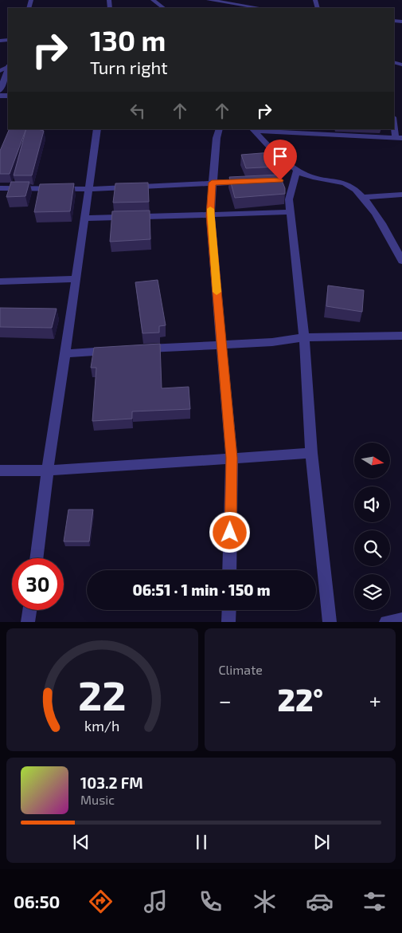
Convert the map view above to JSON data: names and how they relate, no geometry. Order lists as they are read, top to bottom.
{
  "north": "right",
  "page": {
    "turn": ["130 m", "Turn right"],
    "limit": "30",
    "trip": "06:51 · 1 min · 150 m",
    "tile": "Climate",
    "heat": ["−", "22°", "+"],
    "song": ["103.2 FM", "Music"],
    "tabs": "06:50",
    "gauge": ["22", "km/h"]
  }
}
